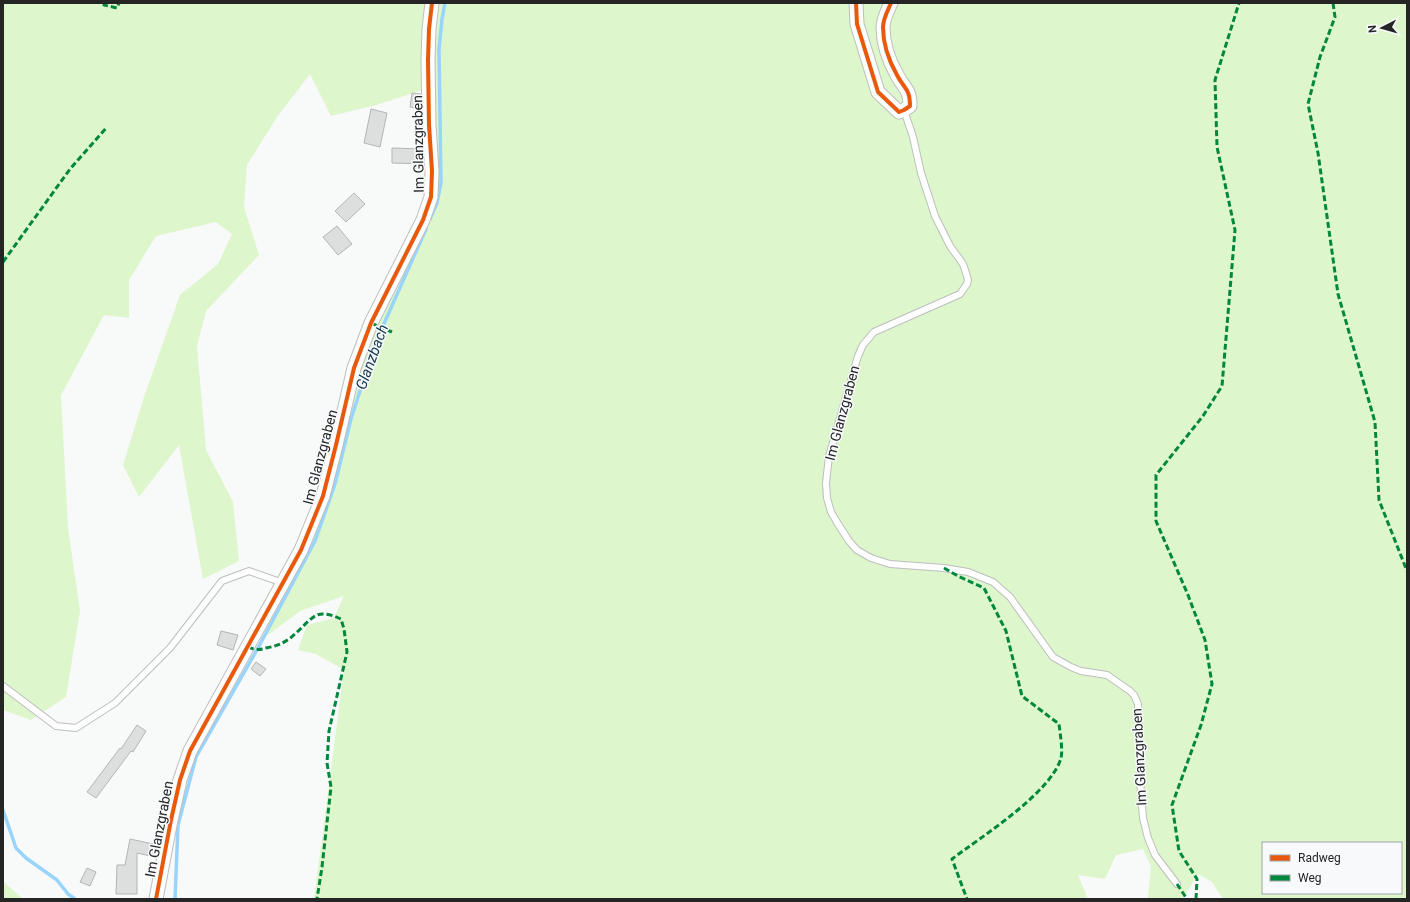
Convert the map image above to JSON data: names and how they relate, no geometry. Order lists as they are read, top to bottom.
{
  "streets": {
    "street": ["Im Glanzgraben"]
  },
  "water": ["Glanzbach"],
  "legend": ["Radweg", "Weg"],
  "north": "left"
}
